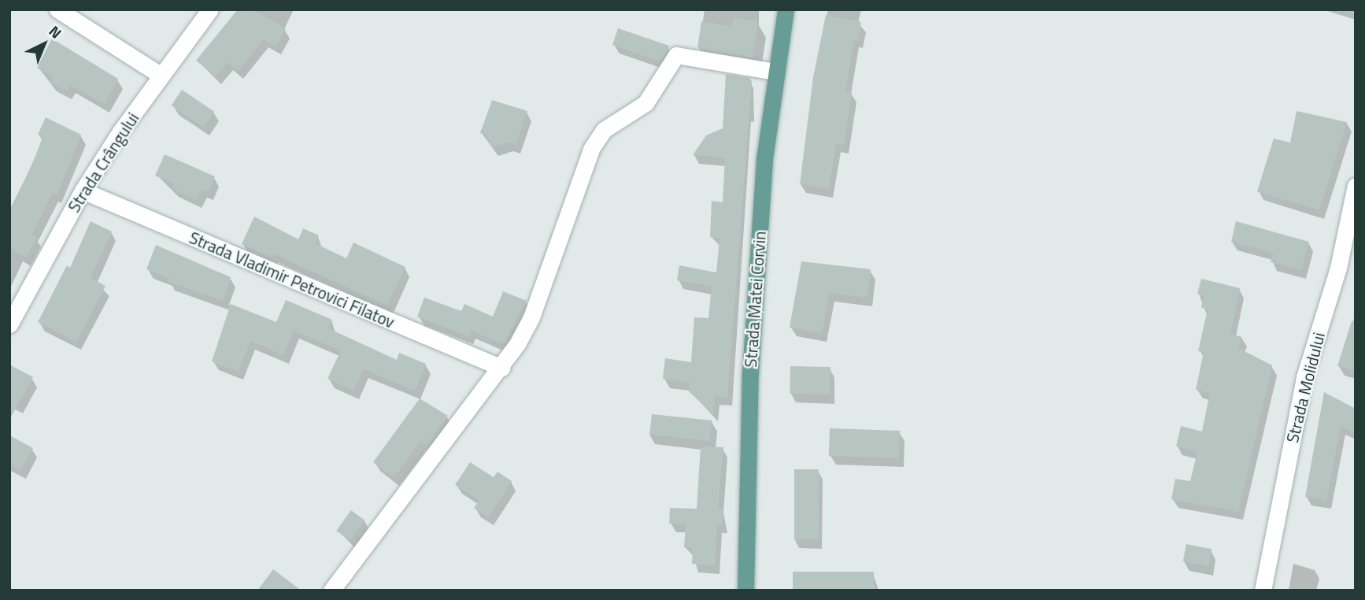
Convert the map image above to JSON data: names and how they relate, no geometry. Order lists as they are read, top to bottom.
{
  "streets": {
    "main road": ["Strada Matei Corvin"],
    "street": ["Strada Crângului", "Strada Vladimir Petrovici Filatov", "Strada Molidului"]
  },
  "crossings": [
    ["Strada Crângului", "Strada Vladimir Petrovici Filatov"]
  ],
  "north": "top right"
}
